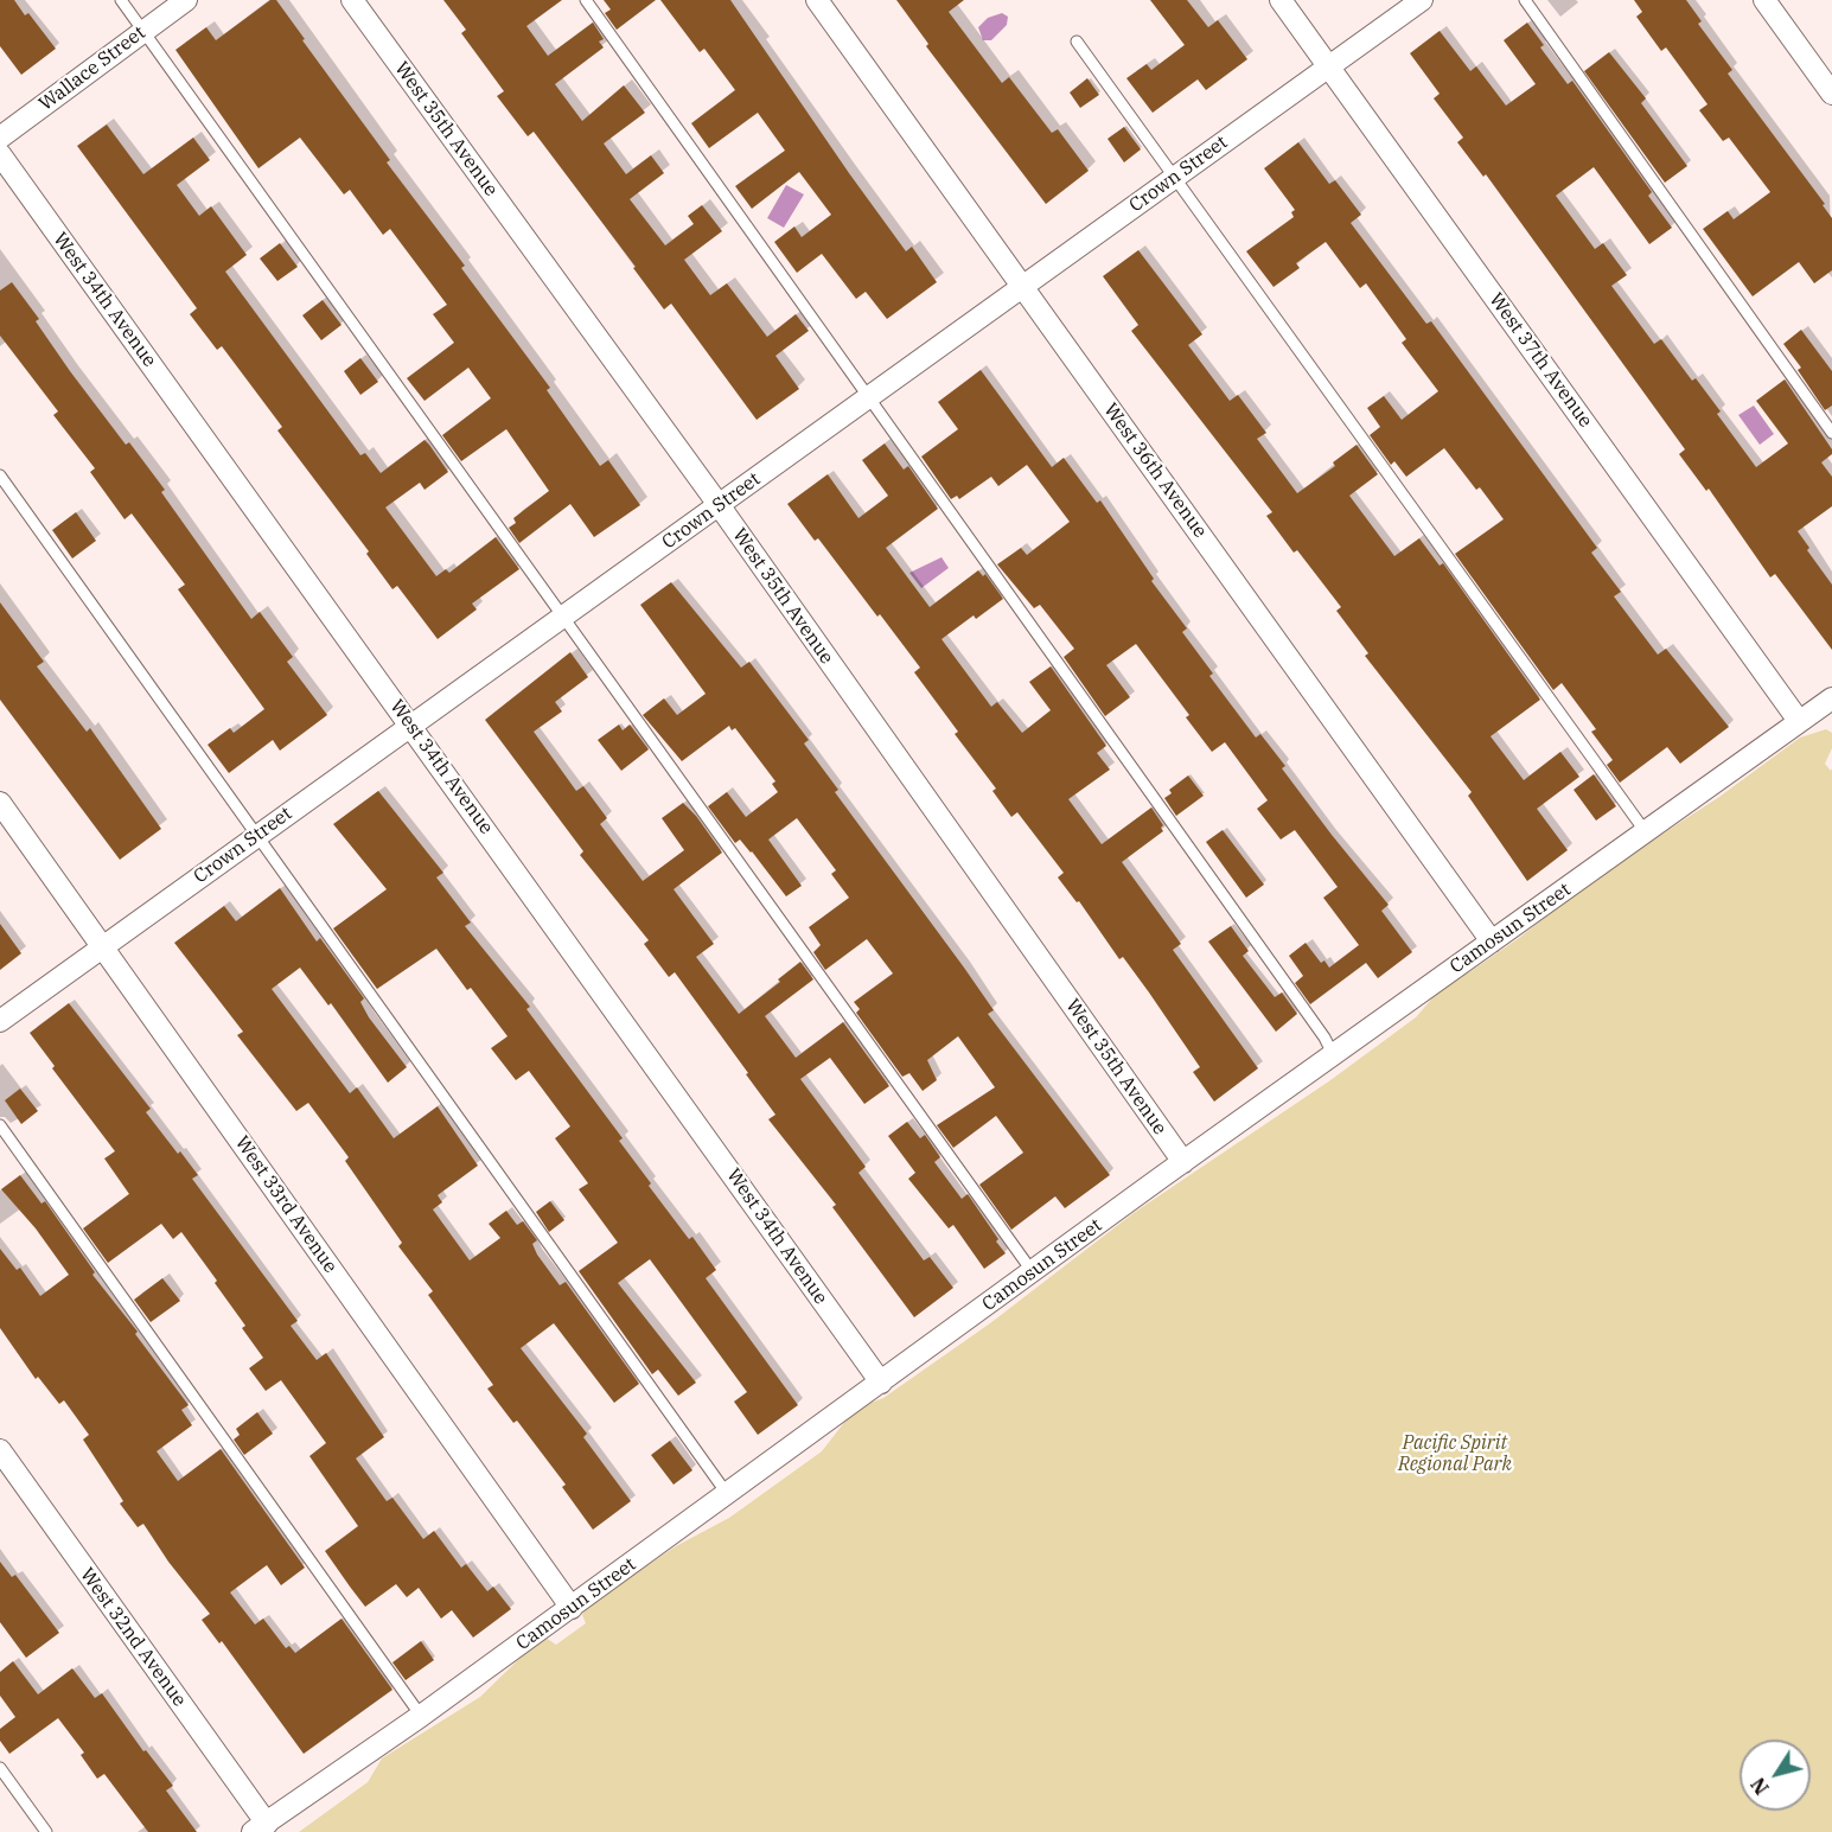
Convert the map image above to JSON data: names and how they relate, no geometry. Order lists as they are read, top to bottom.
{
  "streets": {
    "street": [
      "Wallace Street",
      "West 35th Avenue",
      "Crown Street",
      "West 34th Avenue",
      "West 37th Avenue",
      "West 36th Avenue",
      "Camosun Street",
      "West 33rd Avenue",
      "West 32nd Avenue"
    ]
  },
  "crossings": [
    ["West 35th Avenue", "Crown Street"],
    ["West 35th Avenue", "Camosun Street"],
    ["Crown Street", "West 34th Avenue"],
    ["Crown Street", "West 37th Avenue"],
    ["Crown Street", "West 36th Avenue"],
    ["Crown Street", "West 33rd Avenue"],
    ["West 34th Avenue", "Camosun Street"],
    ["West 37th Avenue", "Camosun Street"],
    ["West 36th Avenue", "Camosun Street"],
    ["Camosun Street", "West 33rd Avenue"],
    ["Camosun Street", "West 32nd Avenue"]
  ],
  "parks": ["Pacific Spirit Regional Park"],
  "north": "bottom left"
}
